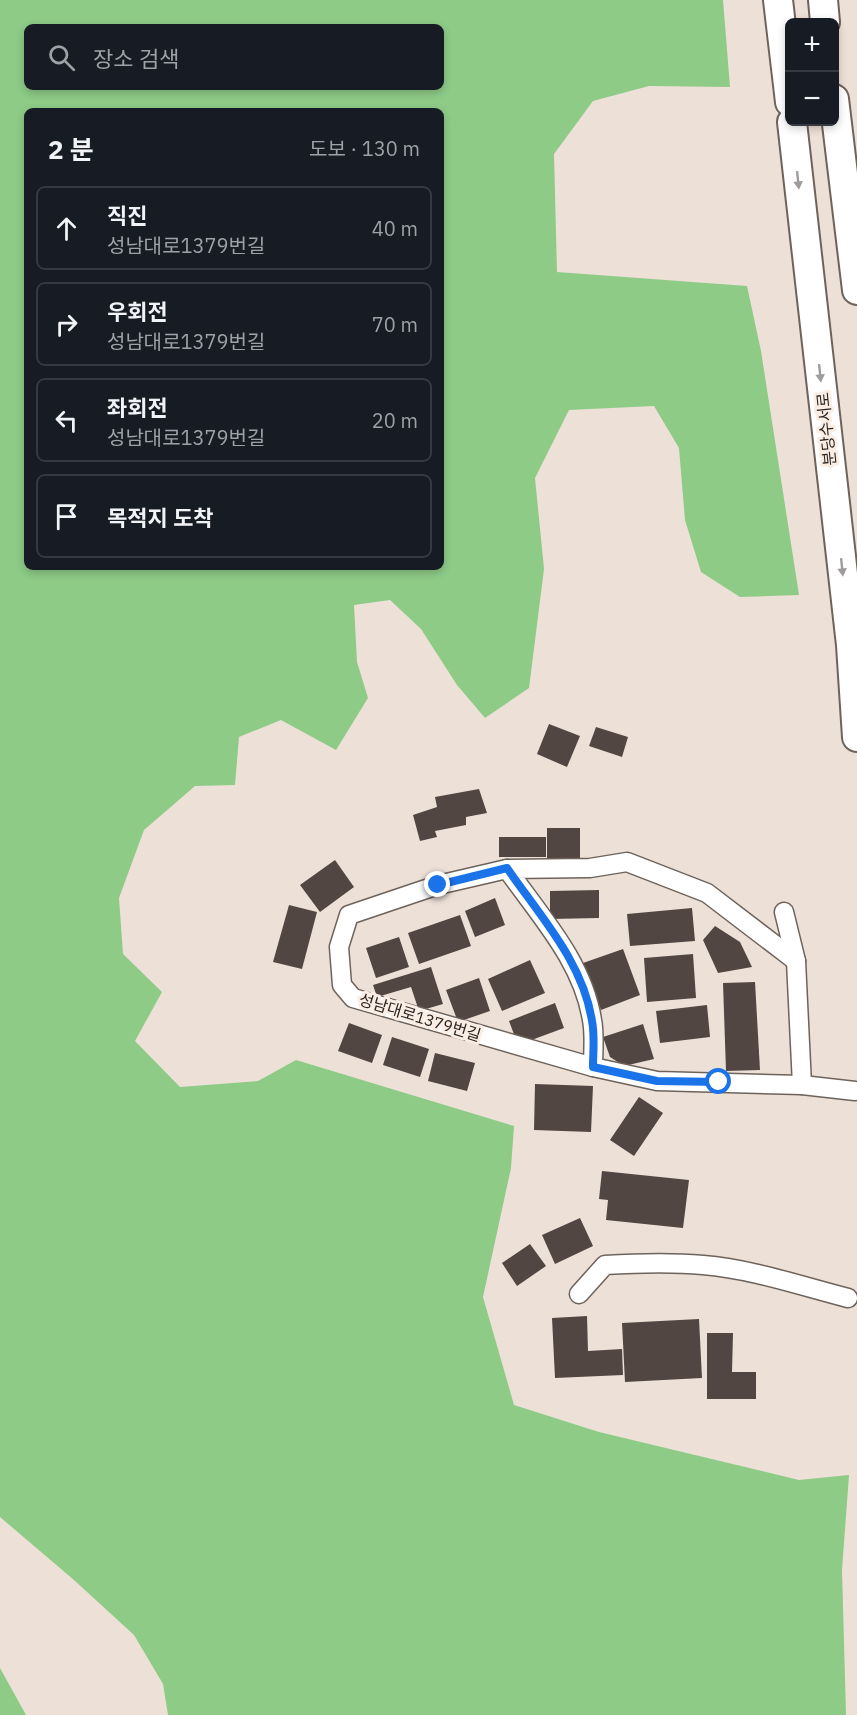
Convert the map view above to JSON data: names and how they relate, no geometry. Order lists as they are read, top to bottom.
{
  "streets": {
    "highway": ["분당수서로"],
    "street": ["성남대로1379번길"]
  },
  "one_way": ["분당수서로"],
  "page": {
    "map_buttons": ["+", "−"],
    "search": "장소 검색",
    "heading": ["2 분", "도보 · 130 m"],
    "list": [
      ["직진", "성남대로1379번길", "40 m"],
      ["우회전", "성남대로1379번길", "70 m"],
      ["좌회전", "성남대로1379번길", "20 m"],
      "목적지 도착"
    ]
  }
}
